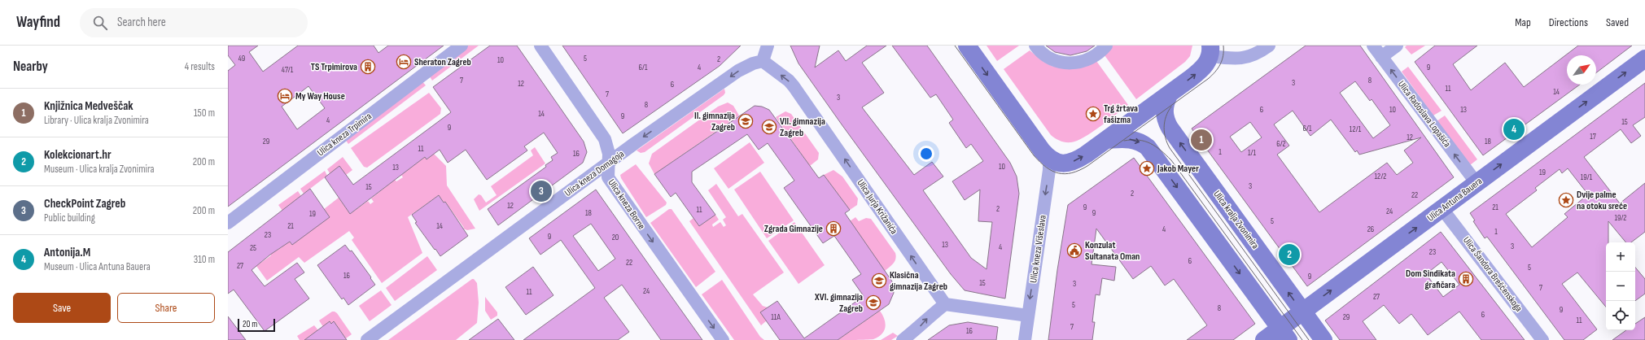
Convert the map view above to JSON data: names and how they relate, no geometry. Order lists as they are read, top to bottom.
{
  "streets": {
    "main road": ["Ulica Antuna Bauera", "Ulica kralja Zvonimira"],
    "street": [
      "Ulica Radoslava Lopašića",
      "Ulica kneza Trpimira",
      "Ulica kneza Domagoja",
      "Ulica kneza Borne",
      "Ulica Jurja Križanića",
      "Ulica kneza Višeslava",
      "Ulica Šandora Brešćenskoga"
    ]
  },
  "crossings": [
    ["Ulica Radoslava Lopašića", "Ulica Antuna Bauera"],
    ["Ulica kneza Domagoja", "Ulica kneza Borne"],
    ["Ulica kneza Domagoja", "Ulica Jurja Križanića"],
    ["Ulica Antuna Bauera", "Ulica kralja Zvonimira"],
    ["Ulica Antuna Bauera", "Ulica Šandora Brešćenskoga"]
  ],
  "one_way": [
    "Ulica Radoslava Lopašića",
    "Ulica kneza Domagoja",
    "Ulica Antuna Bauera",
    "Ulica kneza Borne",
    "Ulica Jurja Križanića",
    "Ulica kneza Višeslava"
  ],
  "places": {
    "hotel": ["Sheraton Zagreb", "My Way House"],
    "building": ["TS Trpimirova", "Zgrada Gimnazije", "Dom Sindikata grafičara"],
    "place": ["Trg žrtava fašizma", "Jakob Mayer", "Dvije palme na otoku sreće"],
    "school or university": [
      "II. gimnazija Zagreb",
      "VII. gimnazija Zagreb",
      "Klasična gimnazija Zagreb",
      "XVI. gimnazija Zagreb"
    ],
    "public building": ["Konzulat Sultanata Oman"]
  },
  "house_numbers": [
    "49",
    "5",
    "2",
    "10",
    "6/1",
    "4",
    "9",
    "47/1",
    "7",
    "8",
    "3",
    "12",
    "6",
    "11",
    "14",
    "7",
    "3",
    "8",
    "6",
    "10",
    "13",
    "14",
    "9",
    "4",
    "15",
    "9",
    "6/1",
    "12/1",
    "17",
    "12",
    "29",
    "18",
    "6/2",
    "11",
    "1",
    "1/1",
    "16",
    "10",
    "13",
    "19",
    "12/2",
    "19/1",
    "3",
    "15",
    "2",
    "22",
    "12",
    "9",
    "21",
    "2",
    "11",
    "24",
    "18",
    "9",
    "19",
    "19/2",
    "5",
    "21",
    "14",
    "4",
    "26",
    "1",
    "23",
    "9",
    "20",
    "13",
    "3",
    "4",
    "25",
    "23",
    "6",
    "22",
    "27",
    "5",
    "16",
    "9",
    "15",
    "3",
    "7",
    "24",
    "11",
    "27",
    "5",
    "8",
    "9",
    "6",
    "11A",
    "29",
    "11",
    "7",
    "16"
  ],
  "scale_bar": "20 m",
  "north": "top right",
  "page": {
    "header": "Wayfind",
    "search": "Search here",
    "nav": ["Map", "Directions", "Saved"],
    "heading": ["Nearby", "4 results"],
    "list": [
      {
        "mark": "1",
        "name": "Knjižnica Medveščak",
        "note": "Library · Ulica kralja Zvonimira",
        "value": "150 m"
      },
      {
        "mark": "2",
        "name": "Kolekcionart.hr",
        "note": "Museum · Ulica kralja Zvonimira",
        "value": "200 m"
      },
      {
        "mark": "3",
        "name": "CheckPoint Zagreb",
        "note": "Public building",
        "value": "200 m"
      },
      {
        "mark": "4",
        "name": "Antonija.M",
        "note": "Museum · Ulica Antuna Bauera",
        "value": "310 m"
      }
    ],
    "pins": [
      "4",
      "1",
      "3",
      "2"
    ],
    "map_buttons": ["+", "−"],
    "buttons": ["Save", "Share"],
    "scale": "20 m"
  }
}
